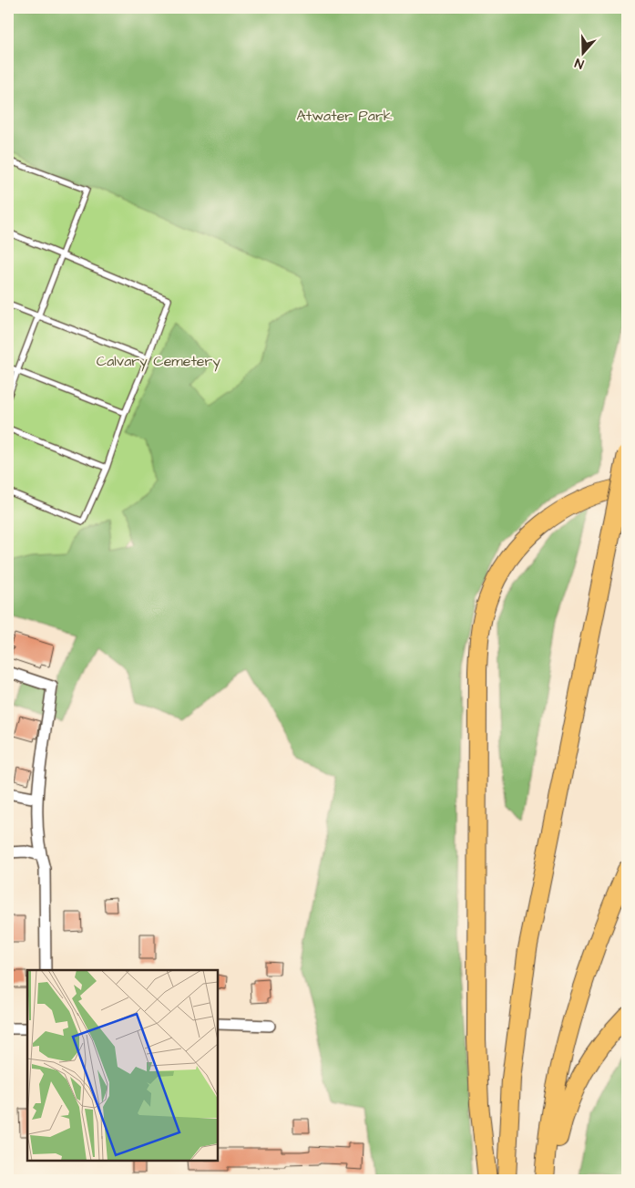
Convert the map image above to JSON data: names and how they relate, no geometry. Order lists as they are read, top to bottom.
{
  "parks": ["Atwater Park", "Calvary Cemetery"],
  "north": "bottom"
}
